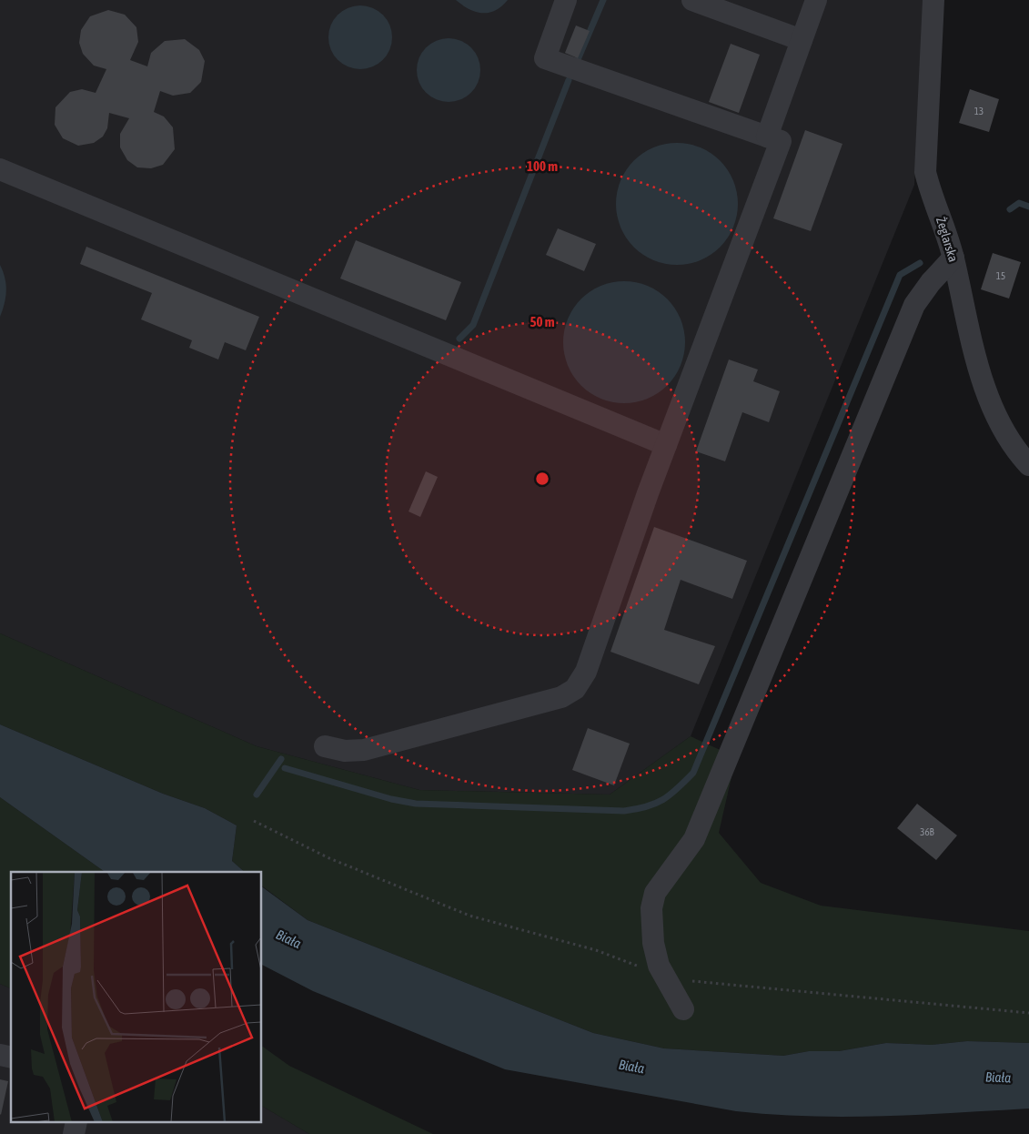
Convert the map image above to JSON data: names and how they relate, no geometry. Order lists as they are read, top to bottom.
{
  "streets": {
    "street": ["Żeglarska"]
  },
  "water": ["Biała"],
  "house_numbers": ["13", "15", "36B"],
  "rings": ["100 m", "50 m"]
}
